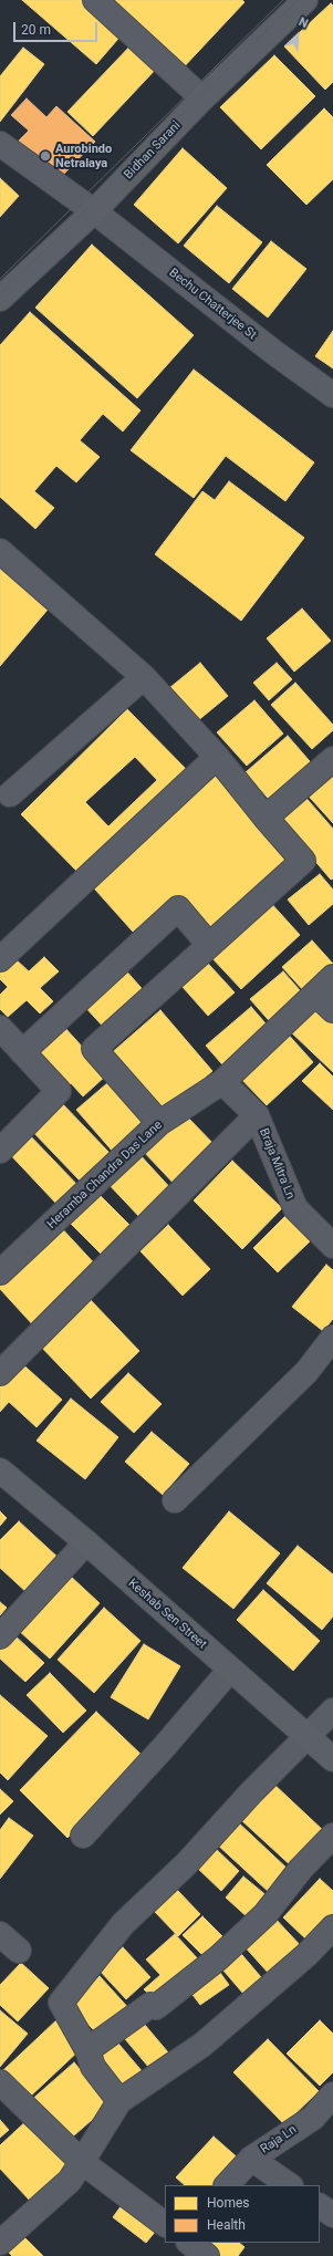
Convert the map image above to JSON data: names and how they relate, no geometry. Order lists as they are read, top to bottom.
{
  "streets": {
    "main road": ["Bidhan Sarani", "Keshab Sen Street"],
    "street": [
      "Bechu Chatterjee St",
      "Braja Mitra Ln",
      "Heramba Chandra Das Lane",
      "Raja Ln"
    ]
  },
  "crossings": [
    ["Bidhan Sarani", "Bechu Chatterjee St"],
    ["Braja Mitra Ln", "Heramba Chandra Das Lane"]
  ],
  "places": ["Aurobindo Netralaya"],
  "legend": ["Homes", "Health"],
  "scale_bar": "20 m",
  "north": "top right"
}
